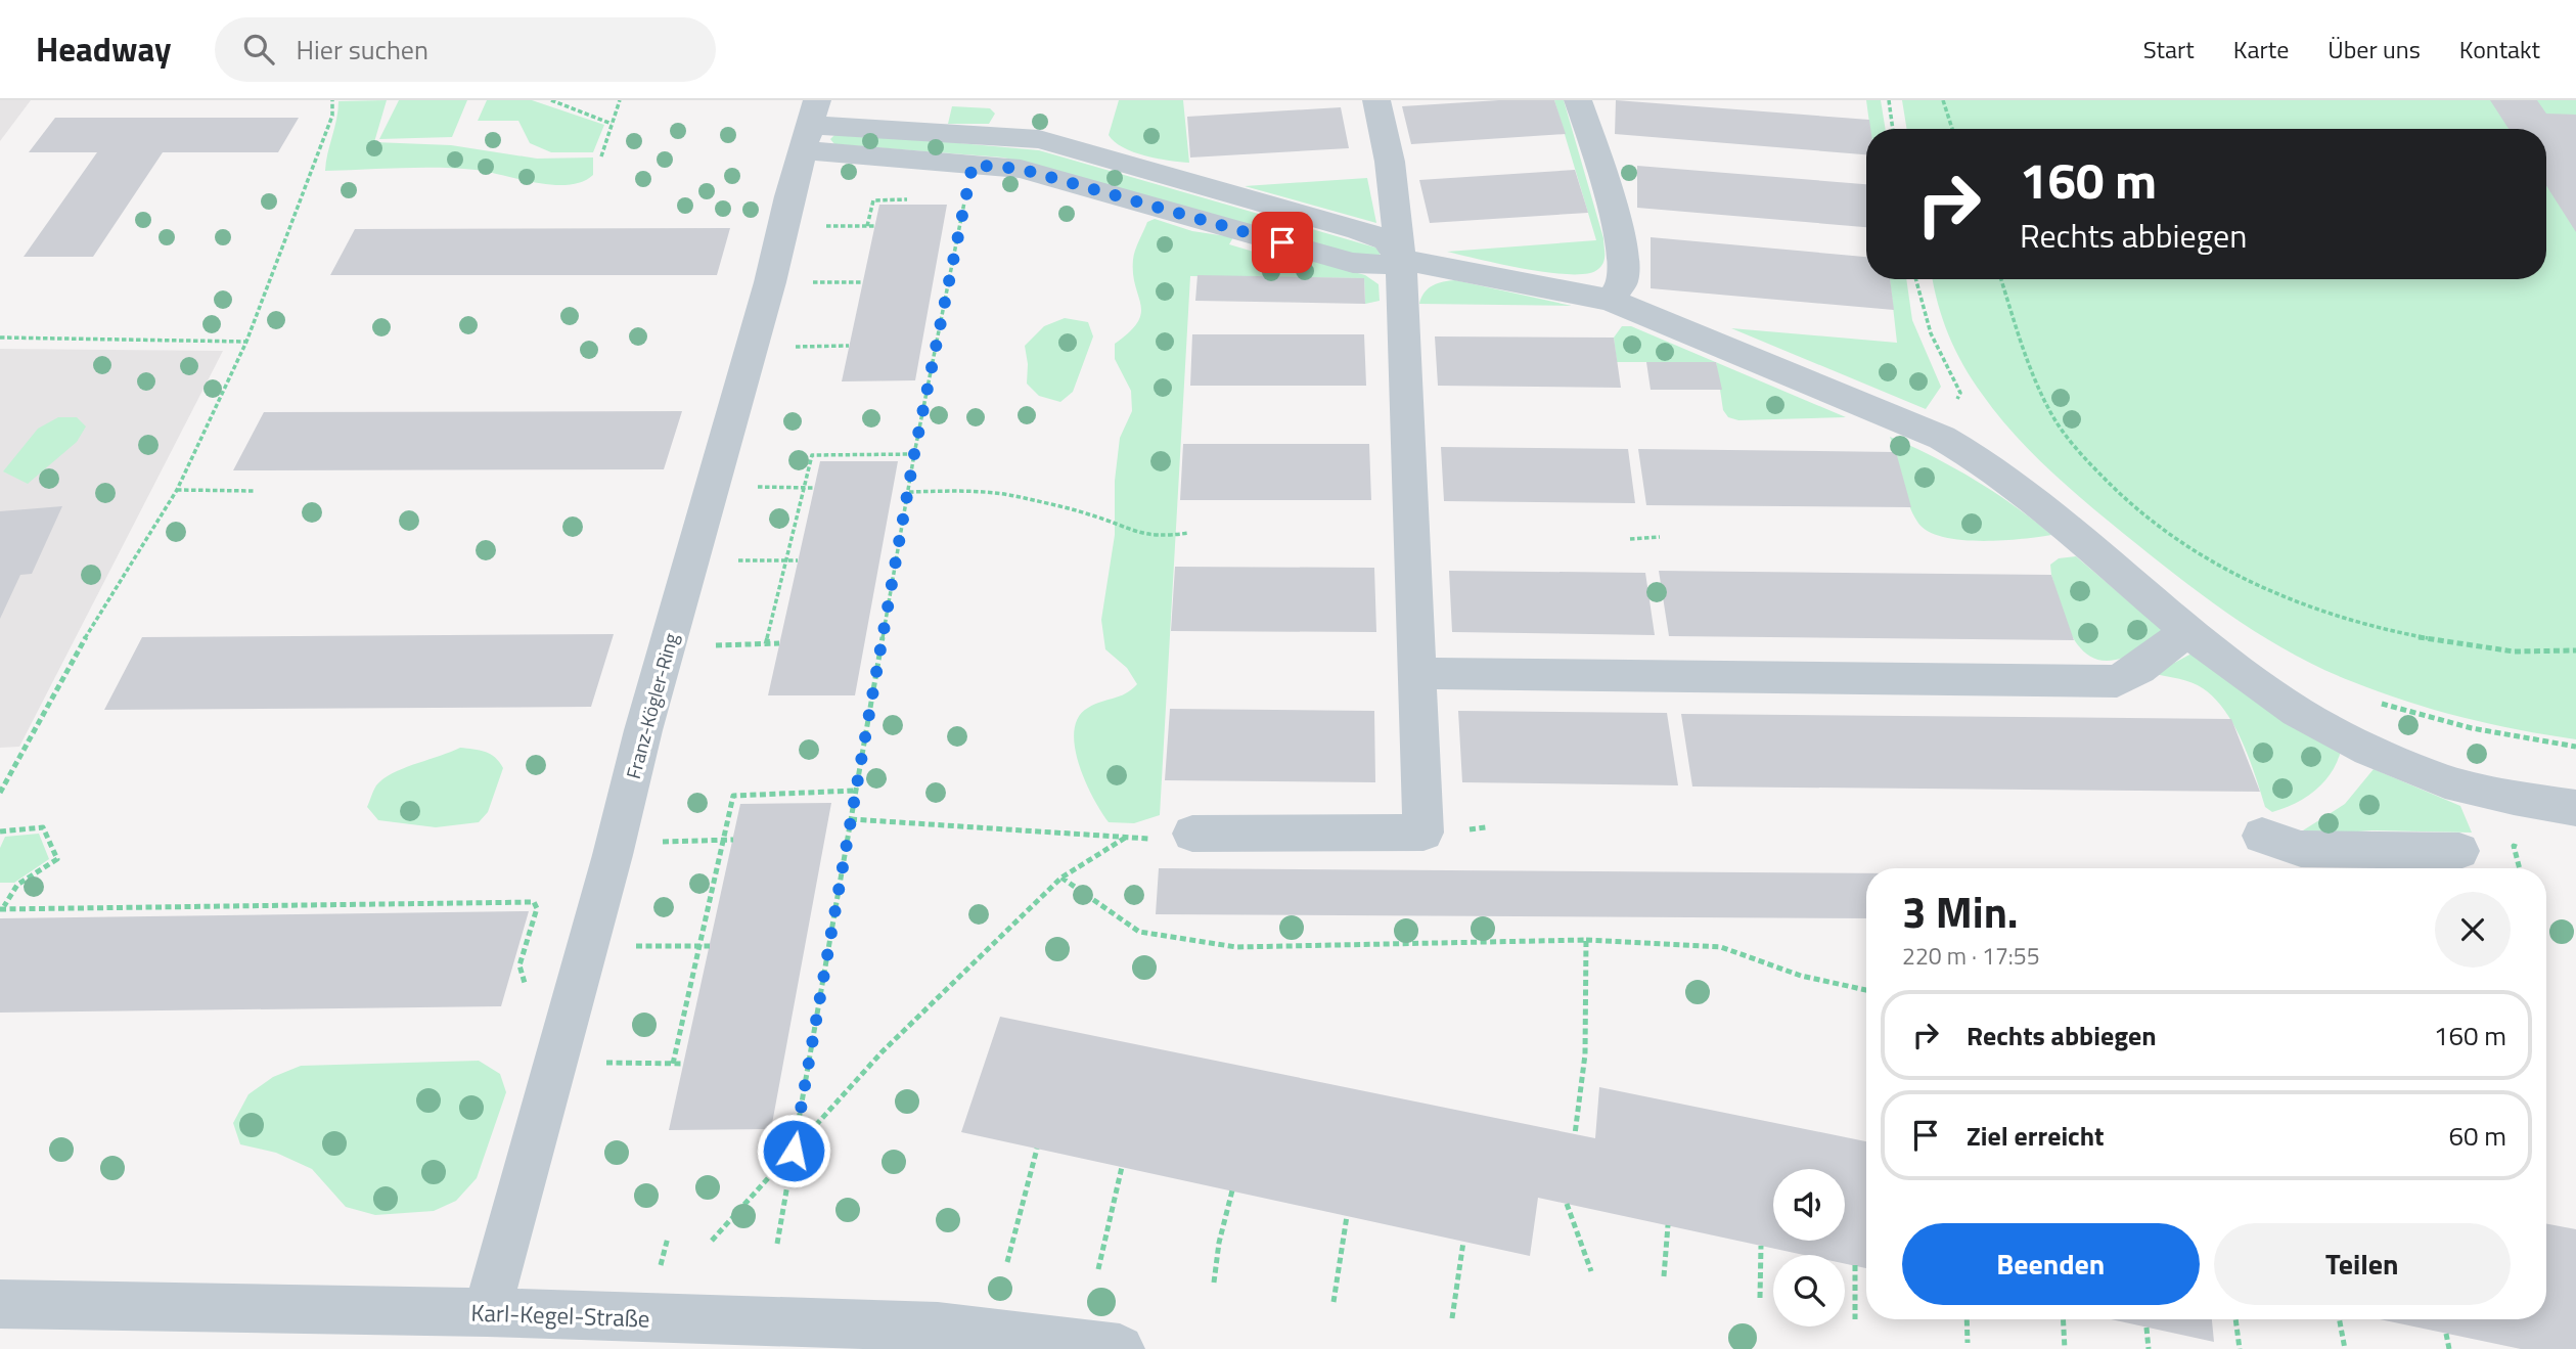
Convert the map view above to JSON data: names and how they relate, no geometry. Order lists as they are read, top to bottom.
{
  "streets": {
    "street": ["Franz-Kögler-Ring", "Karl-Kegel-Straße"]
  },
  "crossings": [
    ["Franz-Kögler-Ring", "Karl-Kegel-Straße"]
  ],
  "page": {
    "header": "Headway",
    "search": "Hier suchen",
    "nav": [
      "Start",
      "Karte",
      "Über uns",
      "Kontakt"
    ],
    "turn": ["160 m", "Rechts abbiegen"],
    "heading": ["3 Min.", "220 m · 17:55"],
    "list": [
      {
        "name": "Rechts abbiegen",
        "value": "160 m"
      },
      {
        "name": "Ziel erreicht",
        "value": "60 m"
      }
    ],
    "buttons": ["Beenden", "Teilen"]
  }
}
